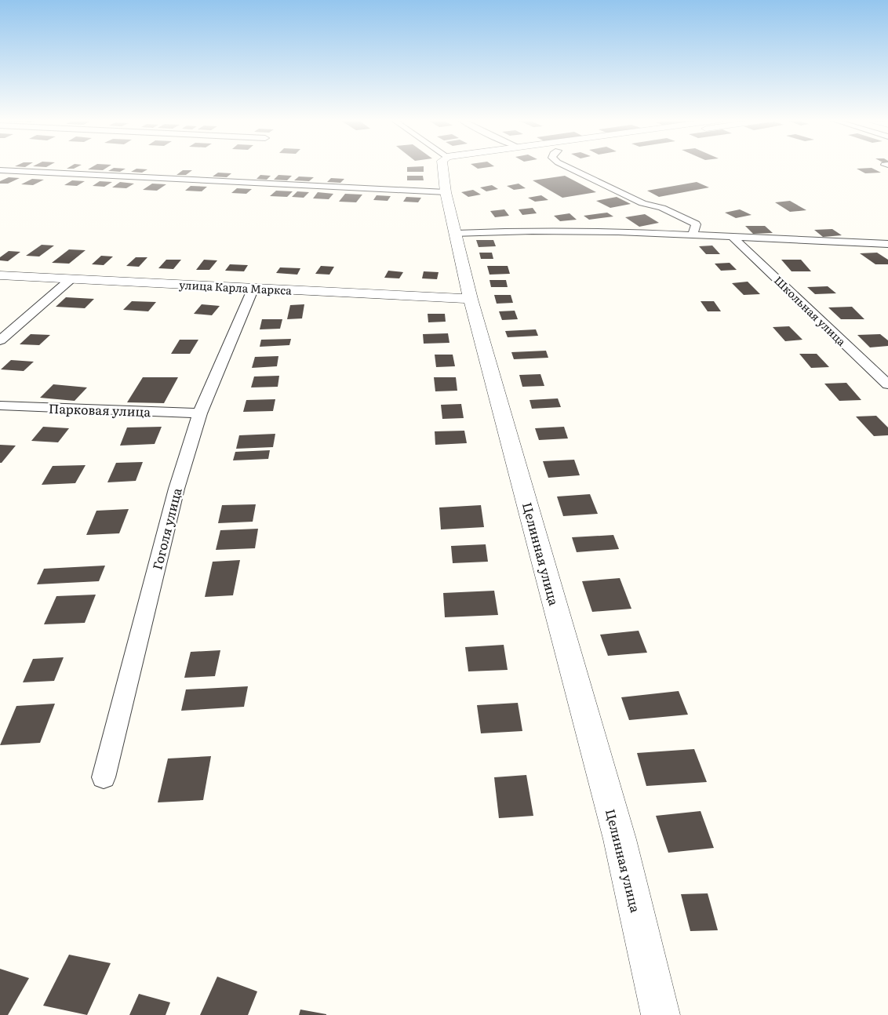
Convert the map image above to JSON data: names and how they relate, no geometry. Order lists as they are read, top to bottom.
{
  "streets": {
    "street": [
      "улица Карла Маркса",
      "Школьная улица",
      "Парковая улица",
      "Гоголя улица",
      "Целинная улица"
    ]
  },
  "crossings": [
    ["улица Карла Маркса", "Гоголя улица"],
    ["улица Карла Маркса", "Целинная улица"],
    ["Парковая улица", "Гоголя улица"]
  ]
}
